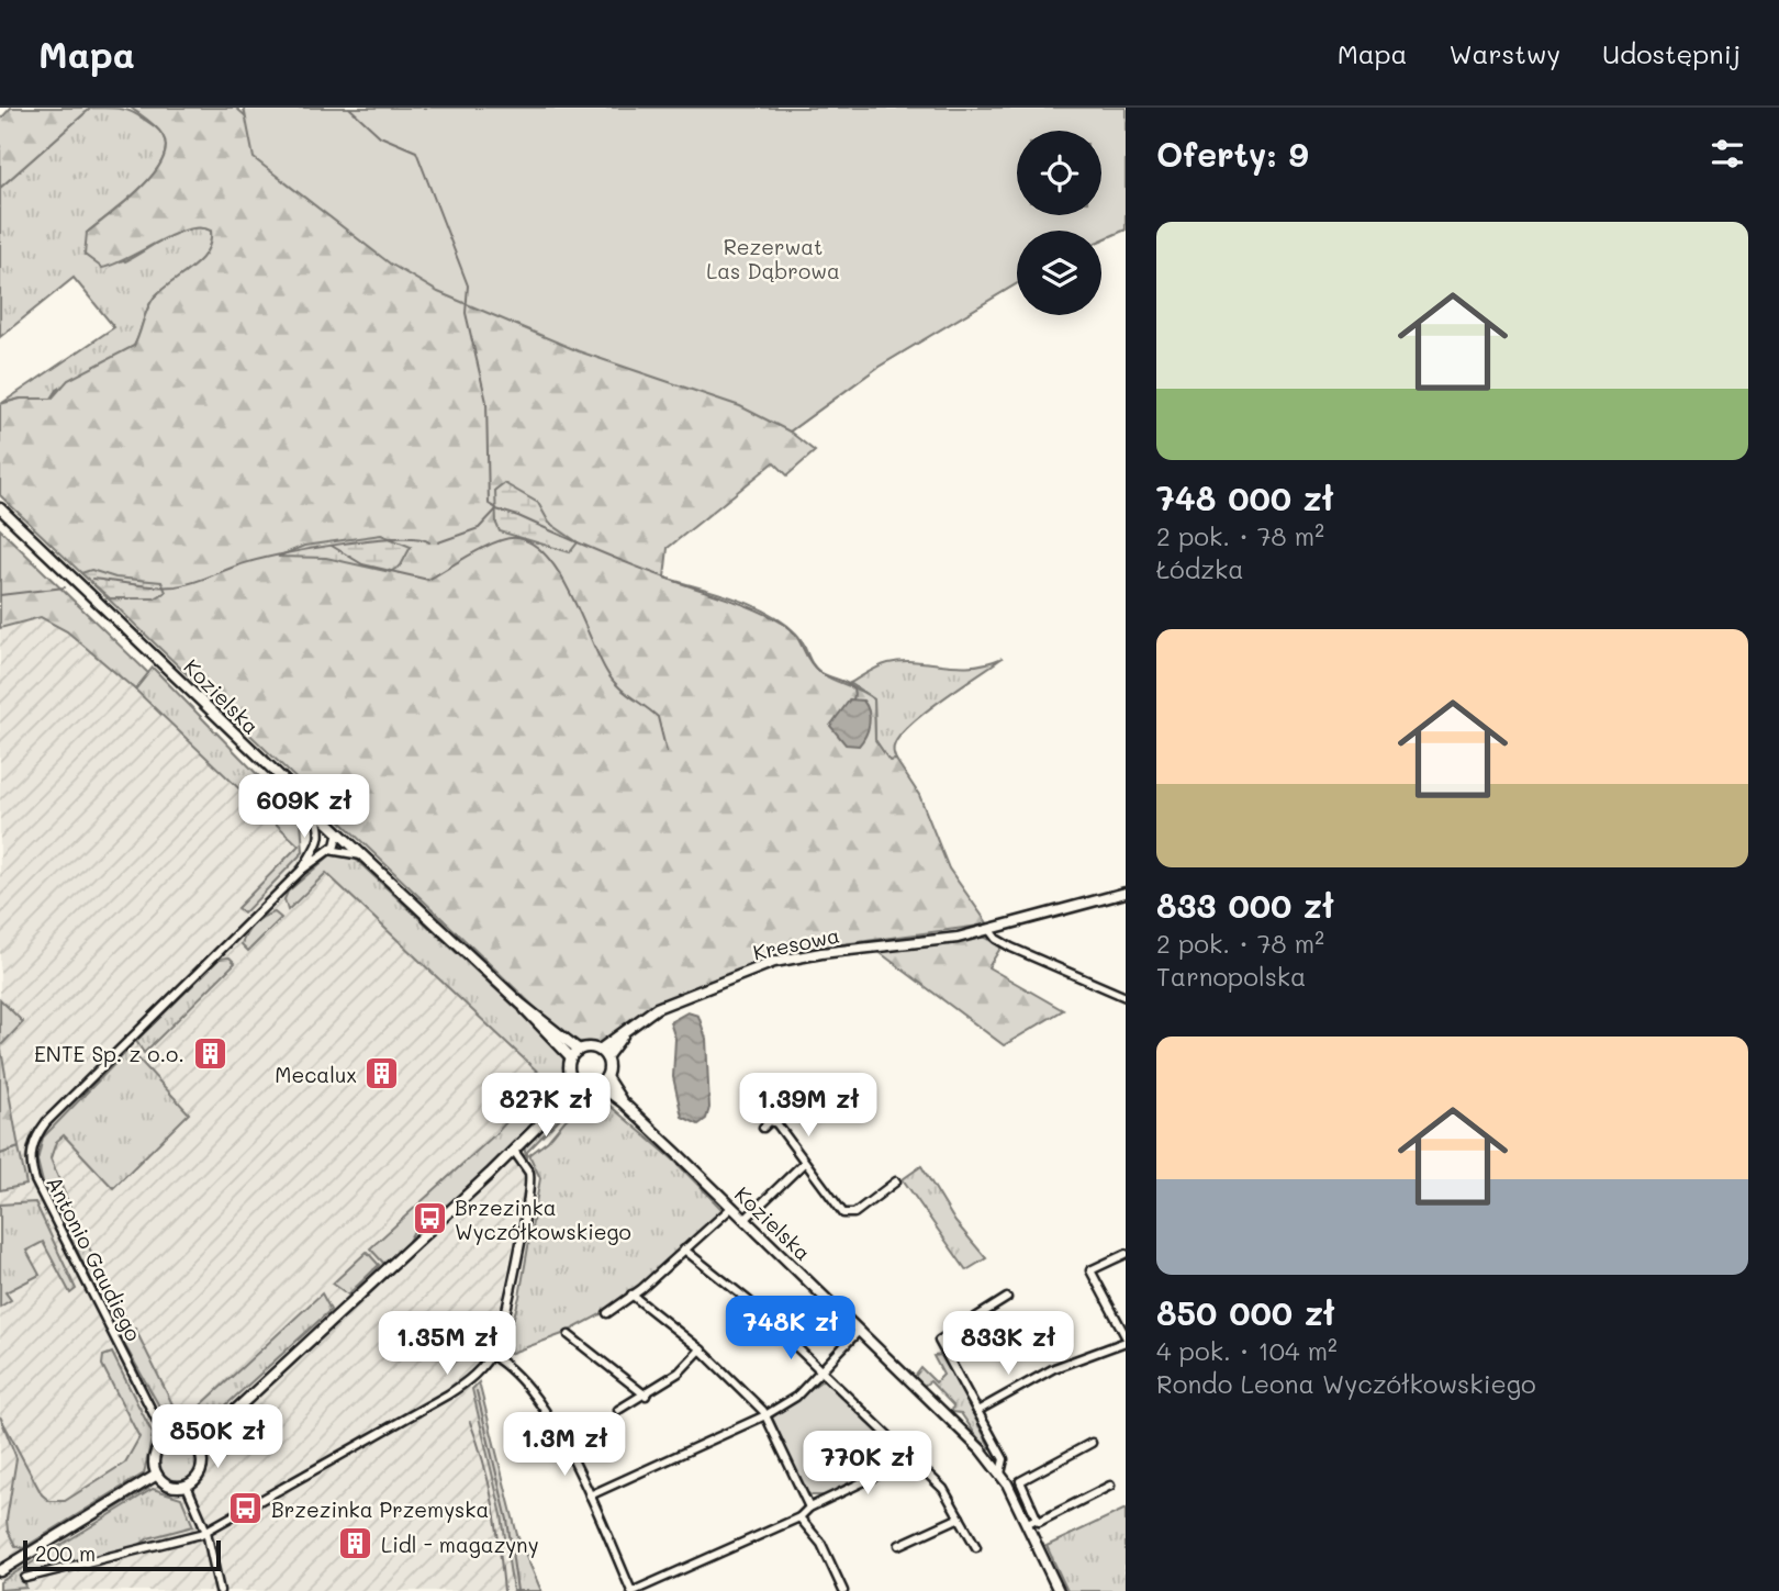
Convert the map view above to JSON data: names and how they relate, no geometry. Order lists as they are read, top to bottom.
{
  "streets": {
    "street": ["Kozielska", "Kresowa", "Antonio Gaudiego"]
  },
  "crossings": [
    ["Kozielska", "Kresowa"],
    ["Kozielska", "Antonio Gaudiego"]
  ],
  "parks": ["Rezerwat Las Dąbrowa"],
  "places": {
    "building": ["ENTE Sp. z o.o.", "Mecalux", "Lidl - magazyny"],
    "bus stop": ["Brzezinka Wyczółkowskiego", "Brzezinka Przemyska"]
  },
  "scale_bar": "200 m",
  "page": {
    "header": "Mapa",
    "nav": ["Mapa", "Warstwy", "Udostępnij"],
    "heading": "Oferty: 9",
    "list": [
      {
        "name": "748 000 zł",
        "note": "2 pok. · 78 m² · Łódzka"
      },
      {
        "name": "833 000 zł",
        "note": "2 pok. · 78 m² · Tarnopolska"
      },
      {
        "name": "850 000 zł",
        "note": "4 pok. · 104 m² · Rondo Leona Wyczółkowskiego"
      }
    ],
    "price": [
      "609K zł",
      "827K zł",
      "1.39M zł",
      "748K zł",
      "1.35M zł",
      "833K zł",
      "850K zł",
      "1.3M zł",
      "770K zł"
    ],
    "scale": "200 m"
  }
}
